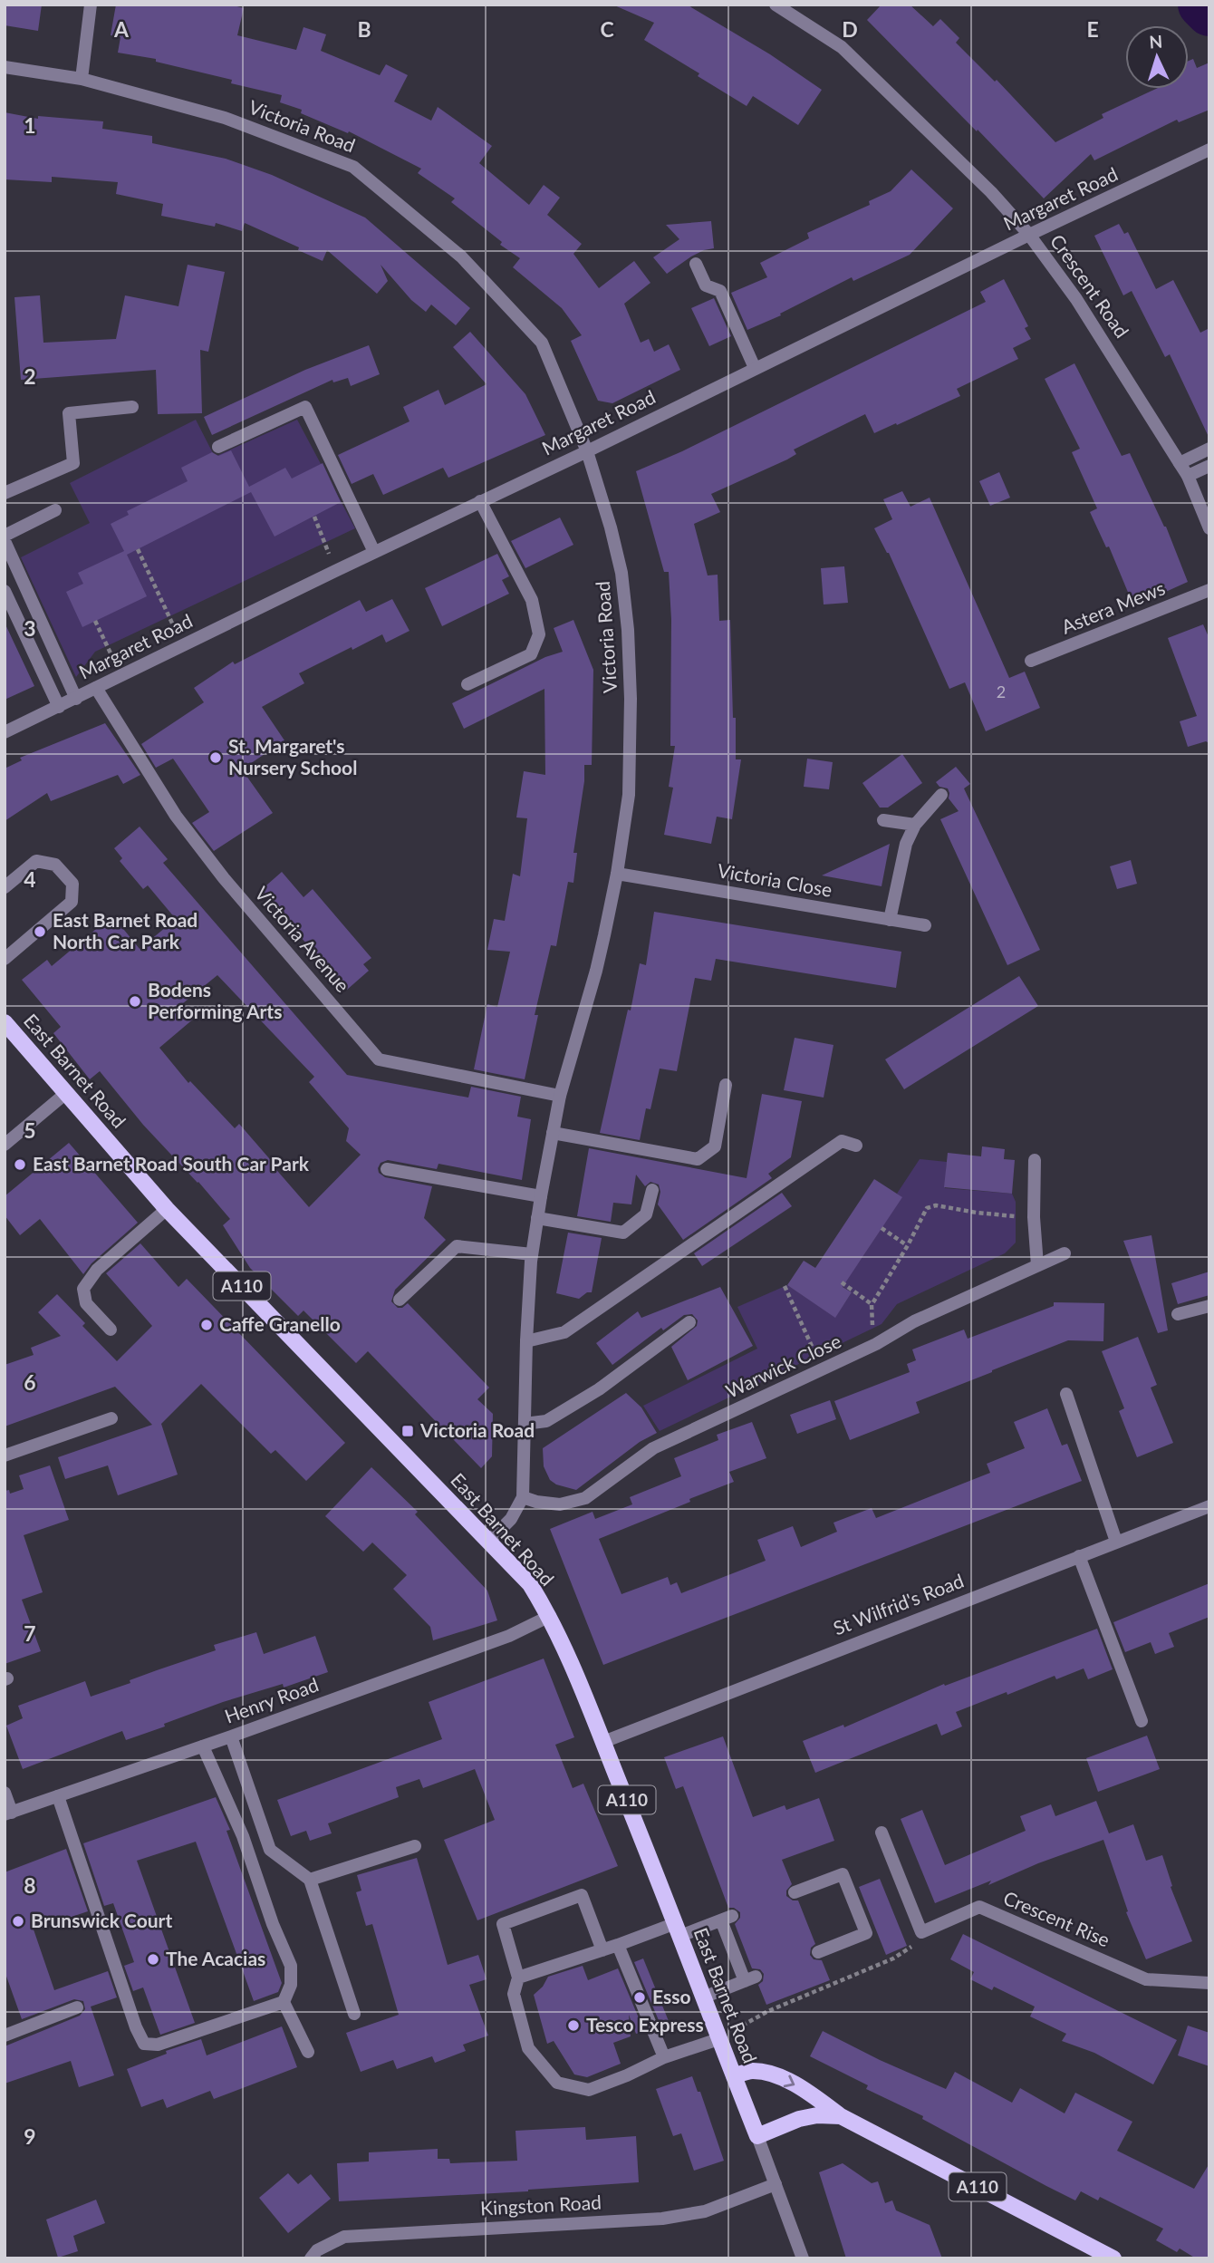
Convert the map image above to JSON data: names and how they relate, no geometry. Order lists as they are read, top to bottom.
{
  "streets": {
    "main road": ["East Barnet Road", "A110"],
    "street": [
      "Victoria Road",
      "Margaret Road",
      "Crescent Road",
      "Astera Mews",
      "Victoria Close",
      "Victoria Avenue",
      "Warwick Close",
      "St Wilfrid's Road",
      "Henry Road",
      "Crescent Rise",
      "Kingston Road"
    ]
  },
  "crossings": [
    ["Victoria Road", "Margaret Road"],
    ["Victoria Road", "Victoria Close"],
    ["Victoria Road", "Victoria Avenue"],
    ["Victoria Road", "Warwick Close"],
    ["Margaret Road", "Crescent Road"],
    ["Margaret Road", "Victoria Avenue"],
    ["East Barnet Road", "A110"],
    ["East Barnet Road", "St Wilfrid's Road"],
    ["East Barnet Road", "Henry Road"],
    ["East Barnet Road", "Kingston Road"]
  ],
  "places": {
    "other": [
      "St. Margaret's Nursery School",
      "East Barnet Road North Car Park",
      "Bodens Performing Arts",
      "East Barnet Road South Car Park",
      "Caffe Granello",
      "Brunswick Court",
      "The Acacias",
      "Esso",
      "Tesco Express"
    ],
    "transit": ["Victoria Road"]
  },
  "house_numbers": ["2"],
  "north": "top",
  "grid": {
    "columns": [
      "A",
      "B",
      "C",
      "D",
      "E"
    ],
    "rows": [
      "1",
      "2",
      "3",
      "4",
      "5",
      "6",
      "7",
      "8",
      "9"
    ]
  }
}
